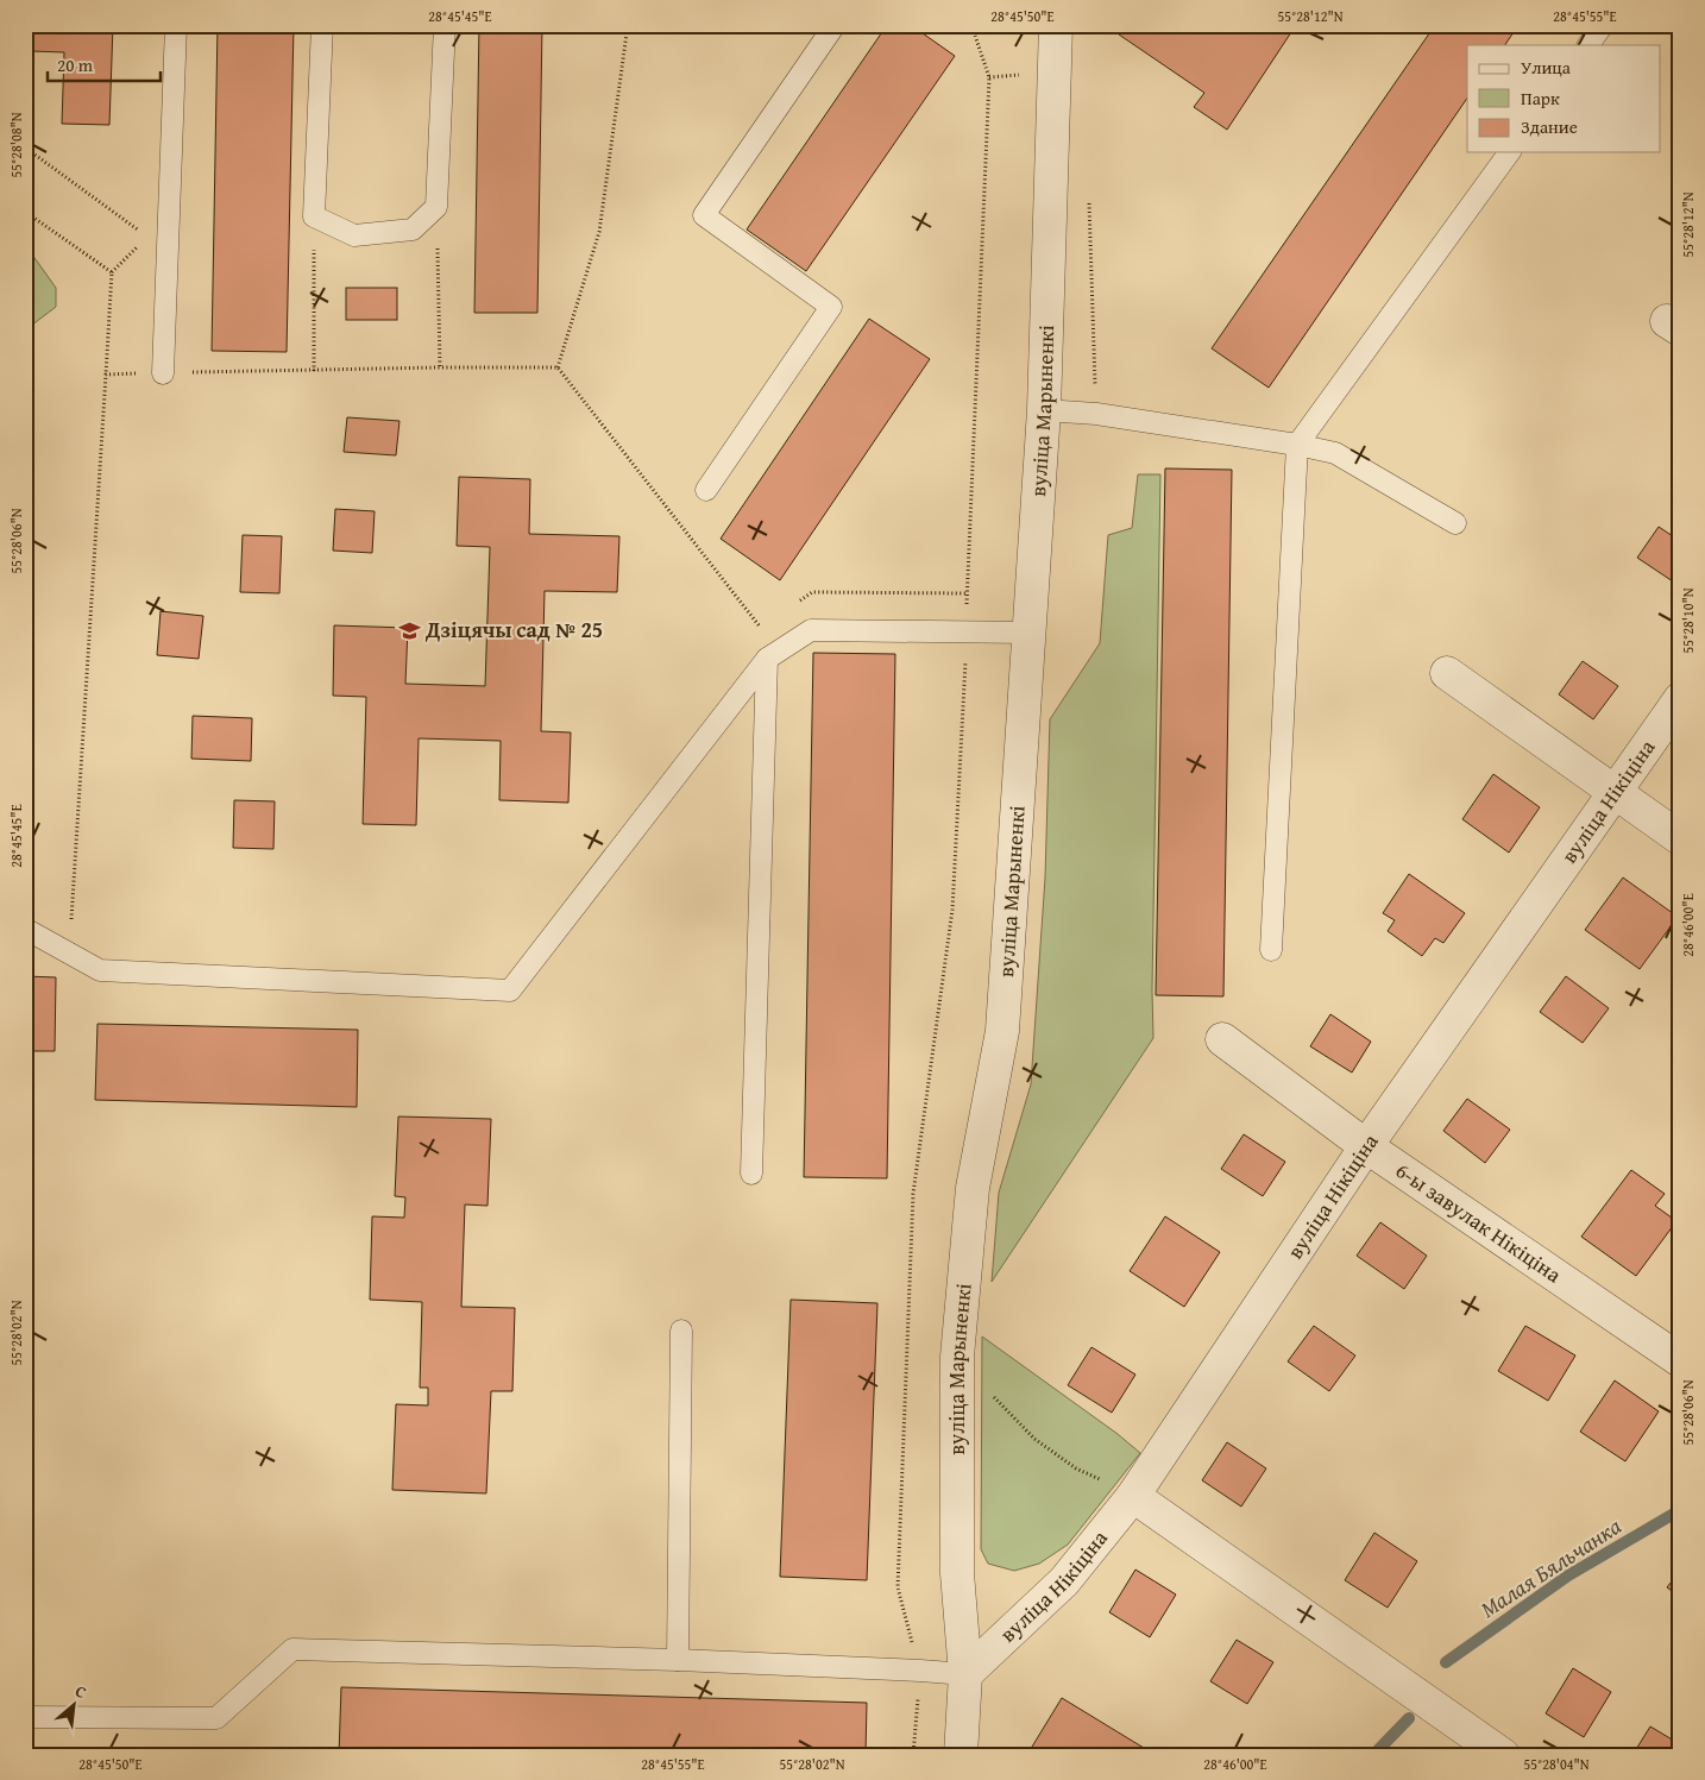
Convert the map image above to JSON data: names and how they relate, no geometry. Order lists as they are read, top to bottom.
{
  "streets": {
    "street": ["вуліца Марыненкі", "вуліца Нікіціна", "6-ы завулак Нікіціна"]
  },
  "crossings": [
    ["вуліца Марыненкі", "вуліца Нікіціна"],
    ["вуліца Нікіціна", "6-ы завулак Нікіціна"]
  ],
  "water": ["Малая Бяльчанка"],
  "places": {
    "school or university": ["Дзіцячы сад № 25"]
  },
  "legend": ["Улица", "Парк", "Здание"],
  "scale_bar": "20 m",
  "north": "top right",
  "coordinates": [
    "28°45'45\"E",
    "28°45'50\"E",
    "55°28'12\"N",
    "28°45'55\"E",
    "55°28'08\"N",
    "55°28'06\"N",
    "55°28'10\"N",
    "28°46'00\"E",
    "55°28'02\"N",
    "55°28'04\"N"
  ]
}
